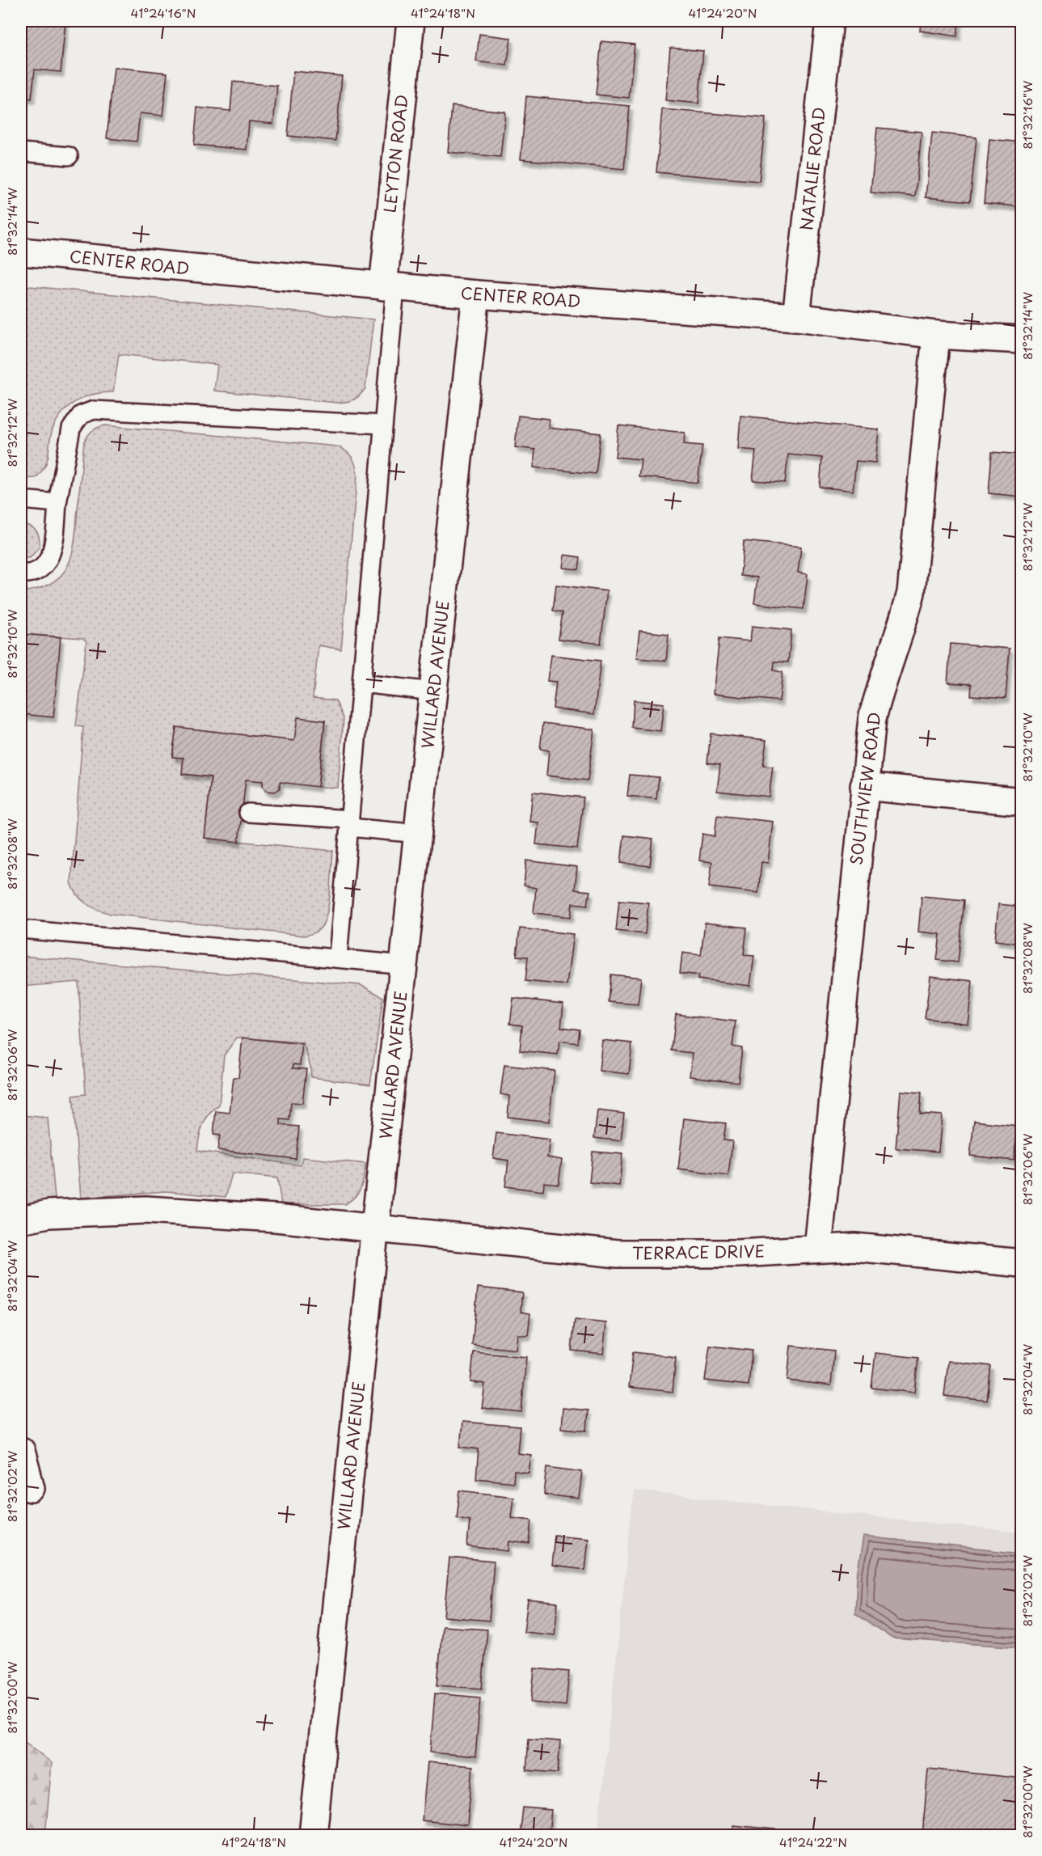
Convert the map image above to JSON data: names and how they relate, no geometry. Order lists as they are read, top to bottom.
{
  "streets": {
    "street": [
      "LEYTON ROAD",
      "NATALIE ROAD",
      "CENTER ROAD",
      "WILLARD AVENUE",
      "SOUTHVIEW ROAD",
      "TERRACE DRIVE"
    ]
  },
  "crossings": [
    ["LEYTON ROAD", "CENTER ROAD"],
    ["NATALIE ROAD", "CENTER ROAD"],
    ["CENTER ROAD", "WILLARD AVENUE"],
    ["CENTER ROAD", "SOUTHVIEW ROAD"],
    ["WILLARD AVENUE", "TERRACE DRIVE"],
    ["SOUTHVIEW ROAD", "TERRACE DRIVE"]
  ],
  "coordinates": [
    "41°24'16\"N",
    "41°24'18\"N",
    "41°24'20\"N",
    "81°32'16\"W",
    "81°32'14\"W",
    "81°32'12\"W",
    "81°32'10\"W",
    "81°32'08\"W",
    "81°32'06\"W",
    "81°32'04\"W",
    "81°32'02\"W",
    "81°32'00\"W",
    "41°24'22\"N"
  ]
}
